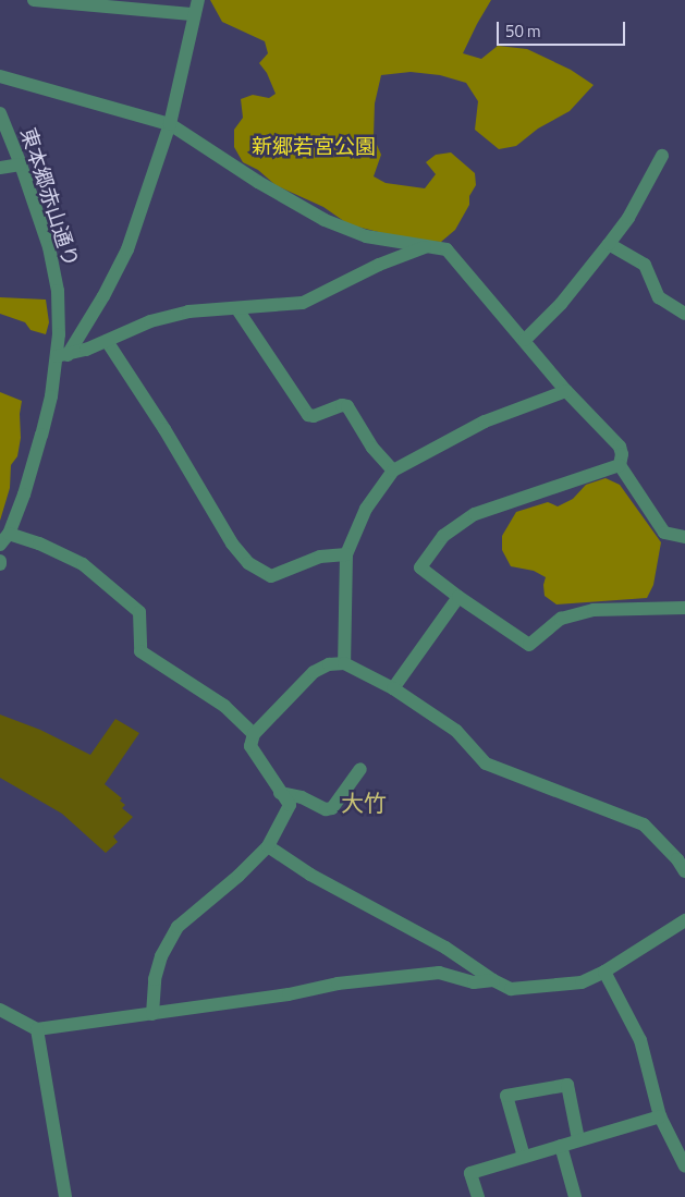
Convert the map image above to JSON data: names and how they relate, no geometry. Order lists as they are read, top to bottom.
{
  "streets": {
    "street": ["東本郷赤山通り"]
  },
  "districts": ["大竹"],
  "parks": ["新郷若宮公園"],
  "scale_bar": "50 m"
}
